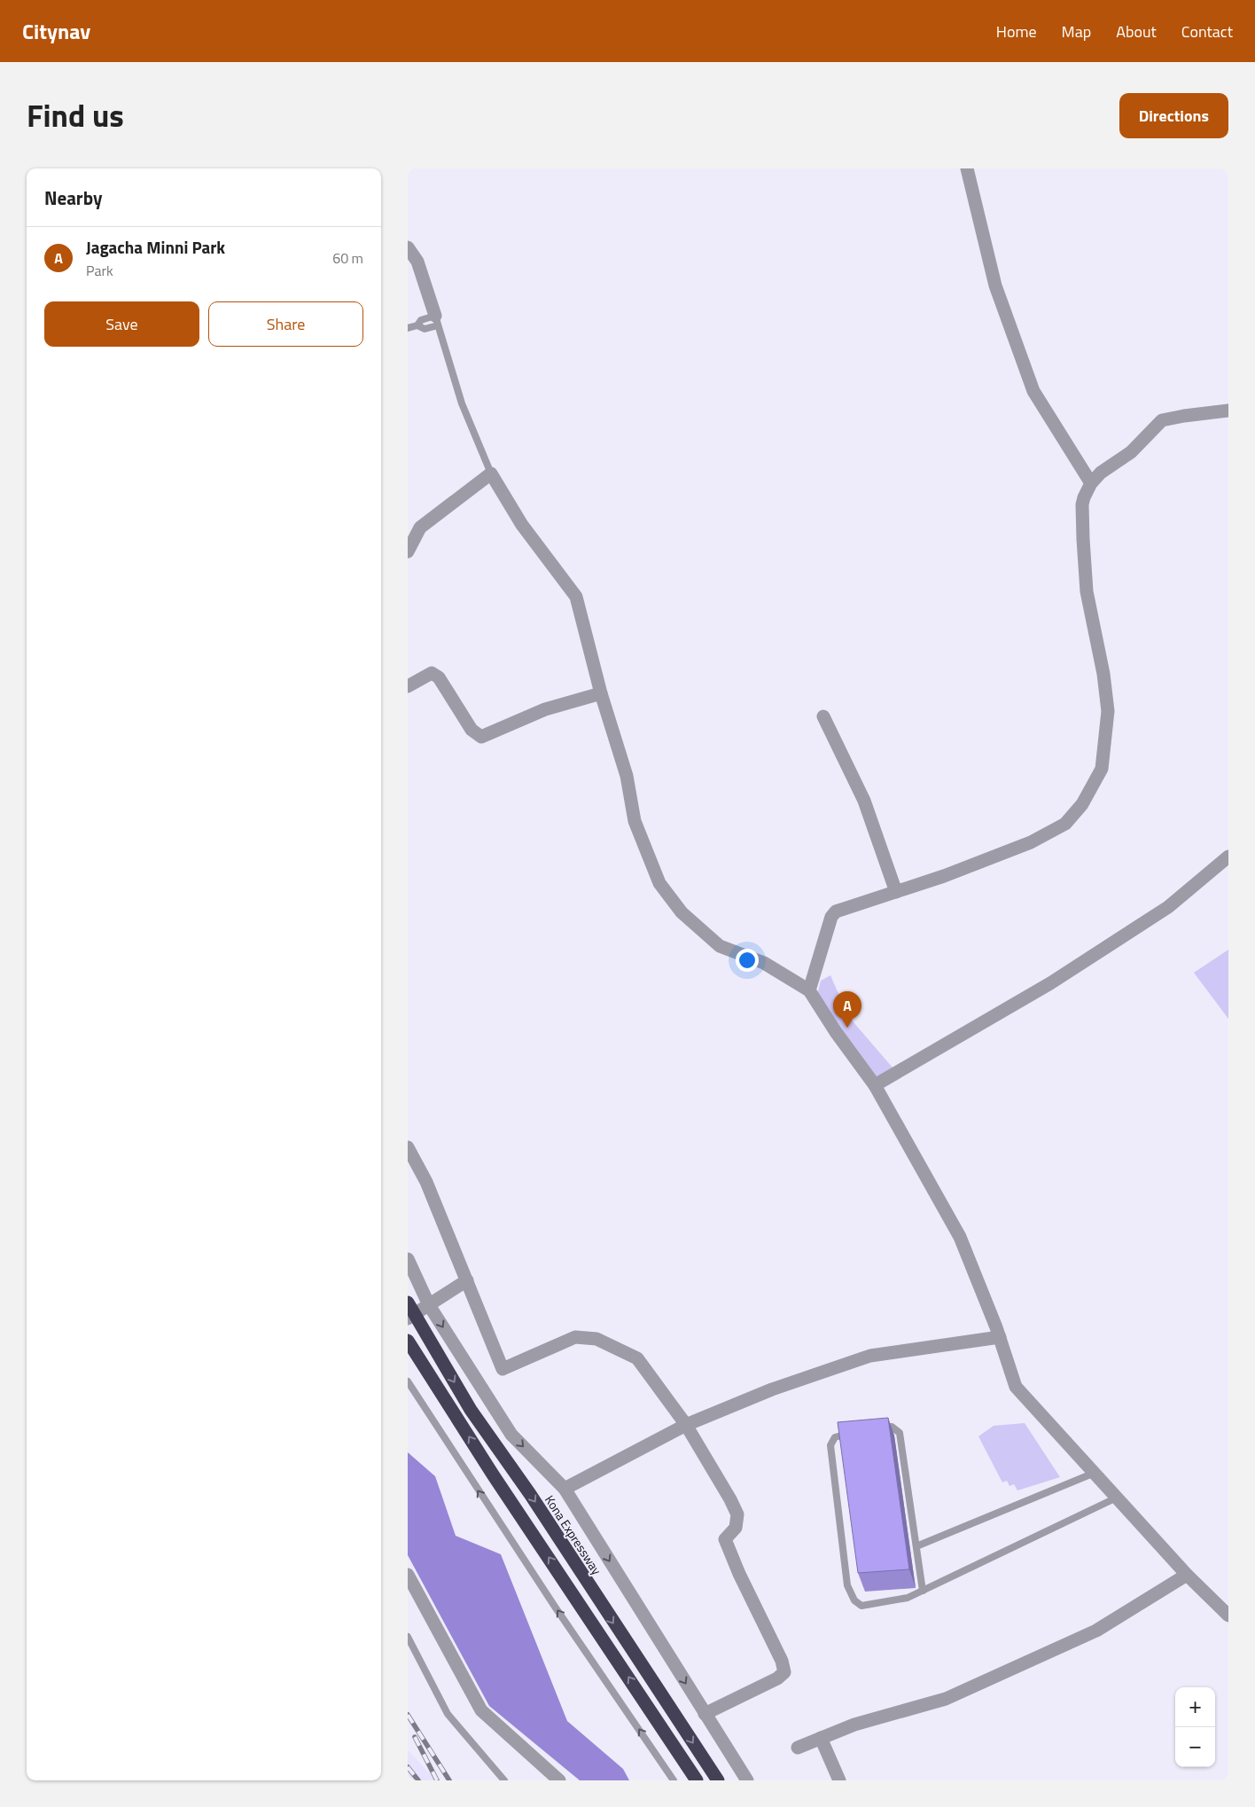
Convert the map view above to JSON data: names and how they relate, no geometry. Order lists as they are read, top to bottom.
{
  "streets": {
    "highway": ["Kona Expressway"]
  },
  "page": {
    "header": "Citynav",
    "nav": [
      "Home",
      "Map",
      "About",
      "Contact"
    ],
    "title": "Find us",
    "buttons": [
      "Directions",
      ["Save", "Share"]
    ],
    "heading": "Nearby",
    "list": [
      {
        "mark": "A",
        "name": "Jagacha Minni Park",
        "note": "Park",
        "value": "60 m"
      }
    ],
    "pins": "A",
    "map_buttons": ["+", "−"]
  }
}
